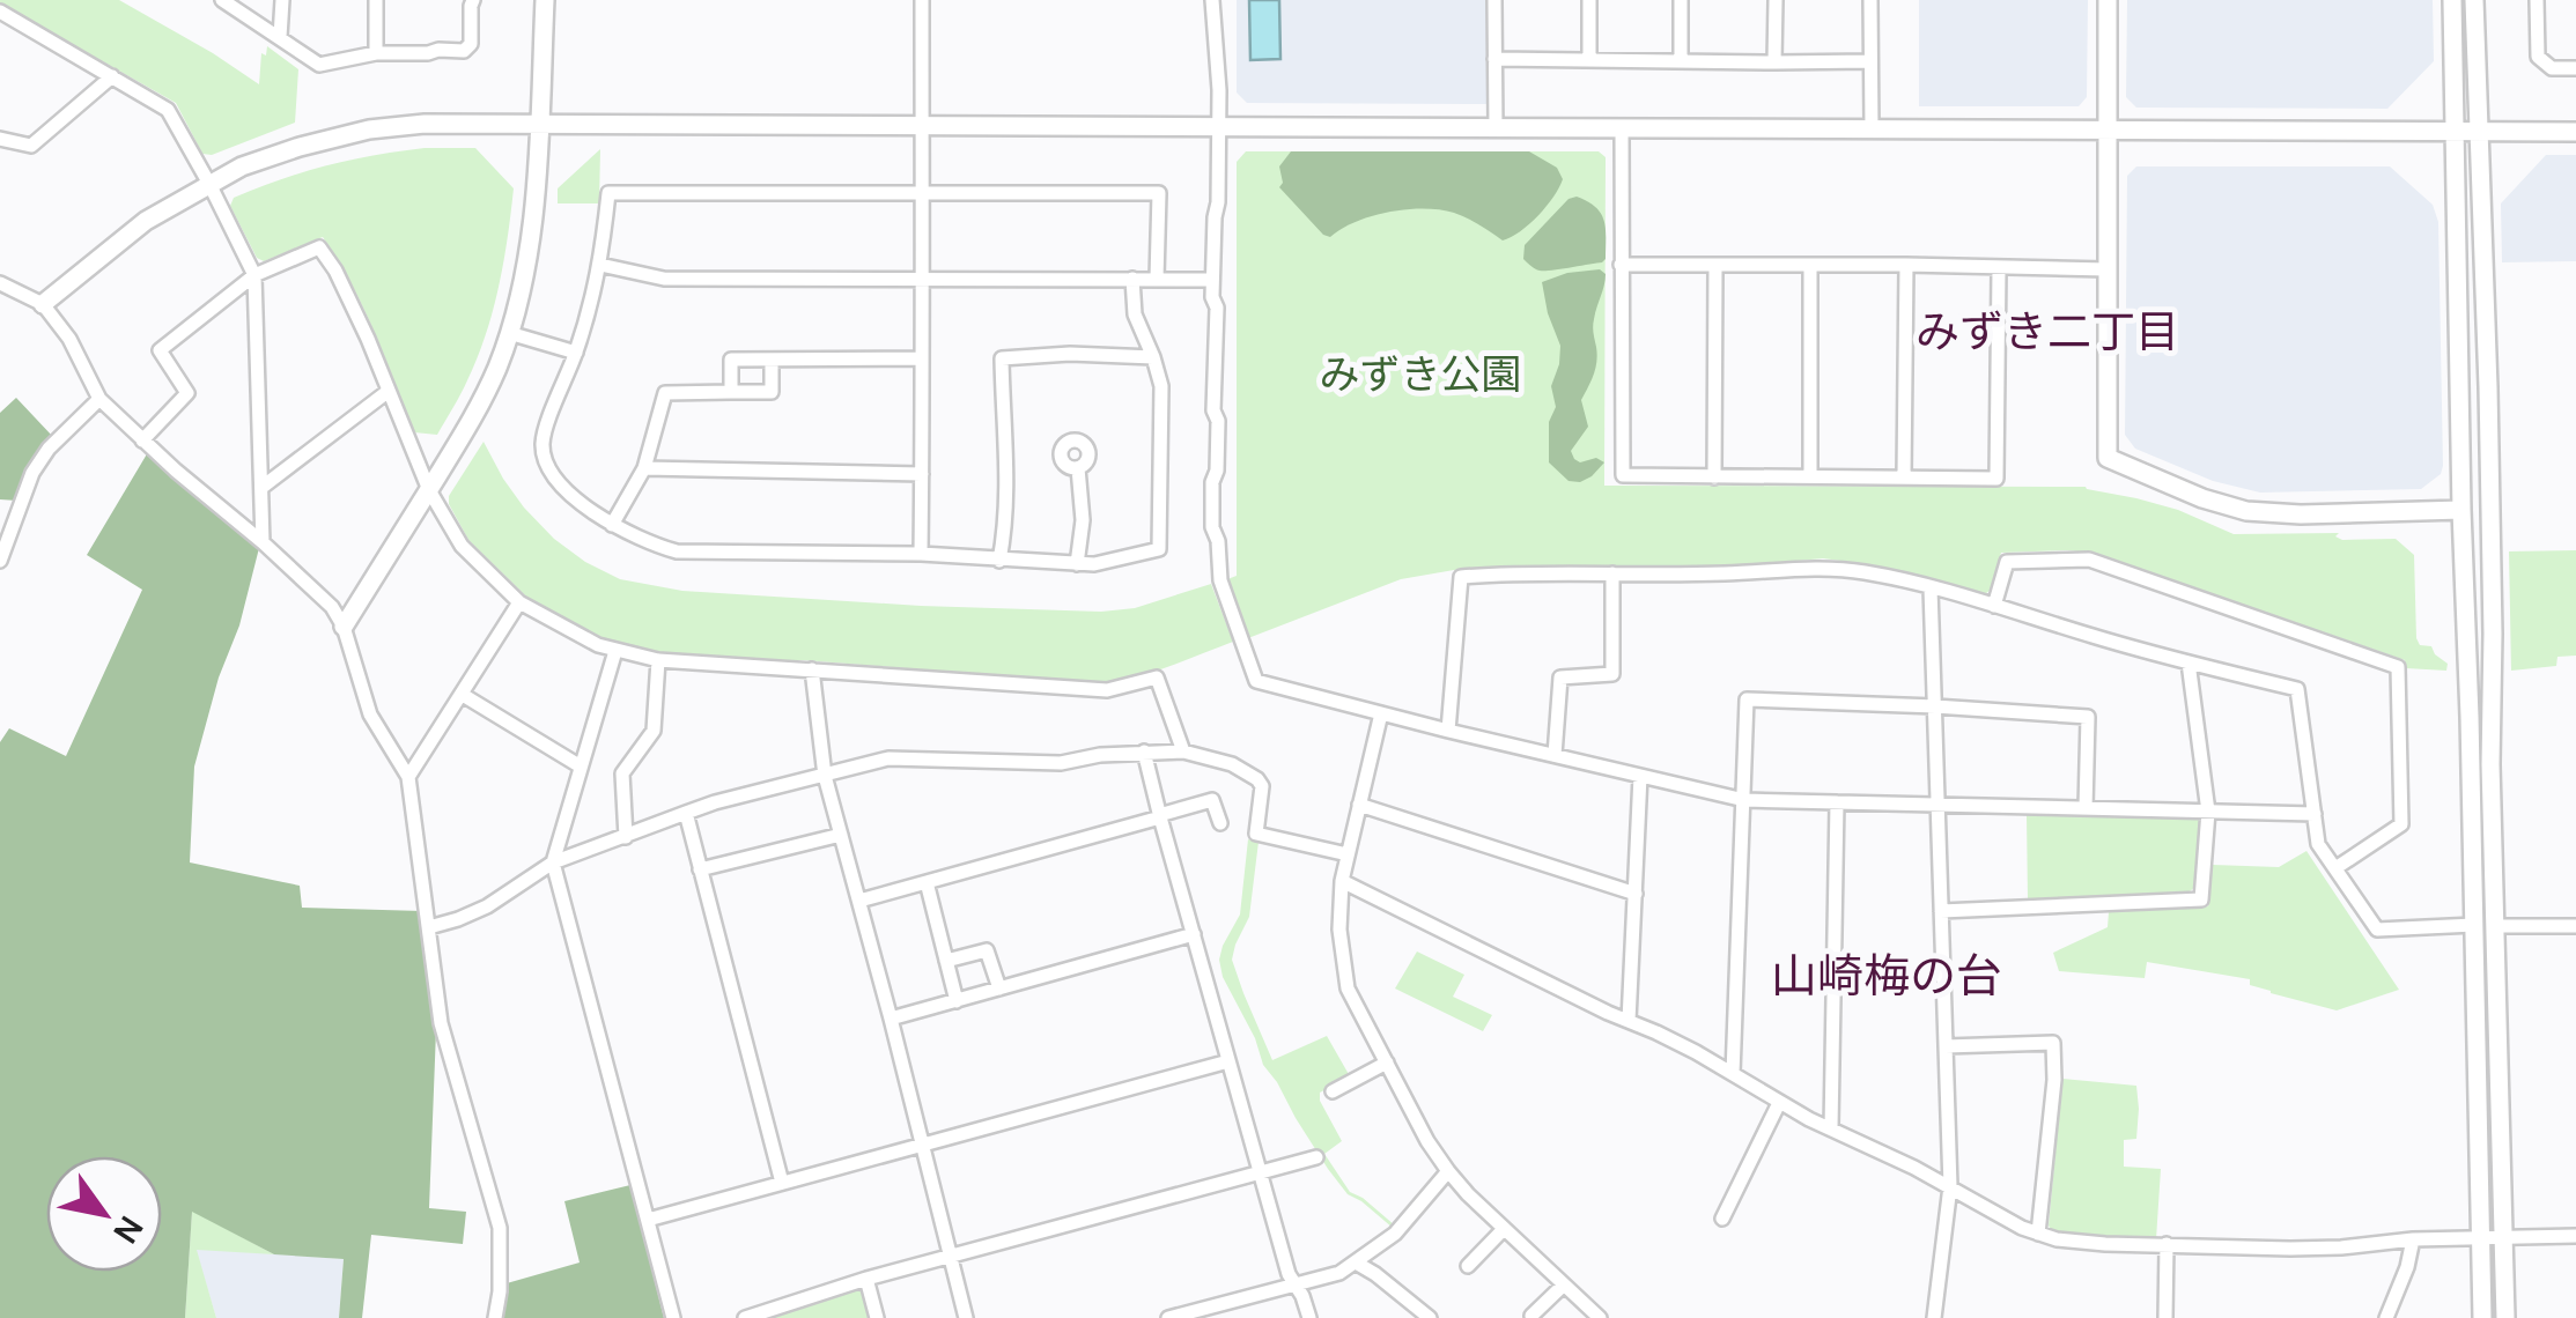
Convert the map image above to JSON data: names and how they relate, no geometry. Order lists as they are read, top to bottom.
{
  "districts": ["みずき二丁目", "山崎梅の台"],
  "parks": ["みずき公園"],
  "north": "bottom right"
}
